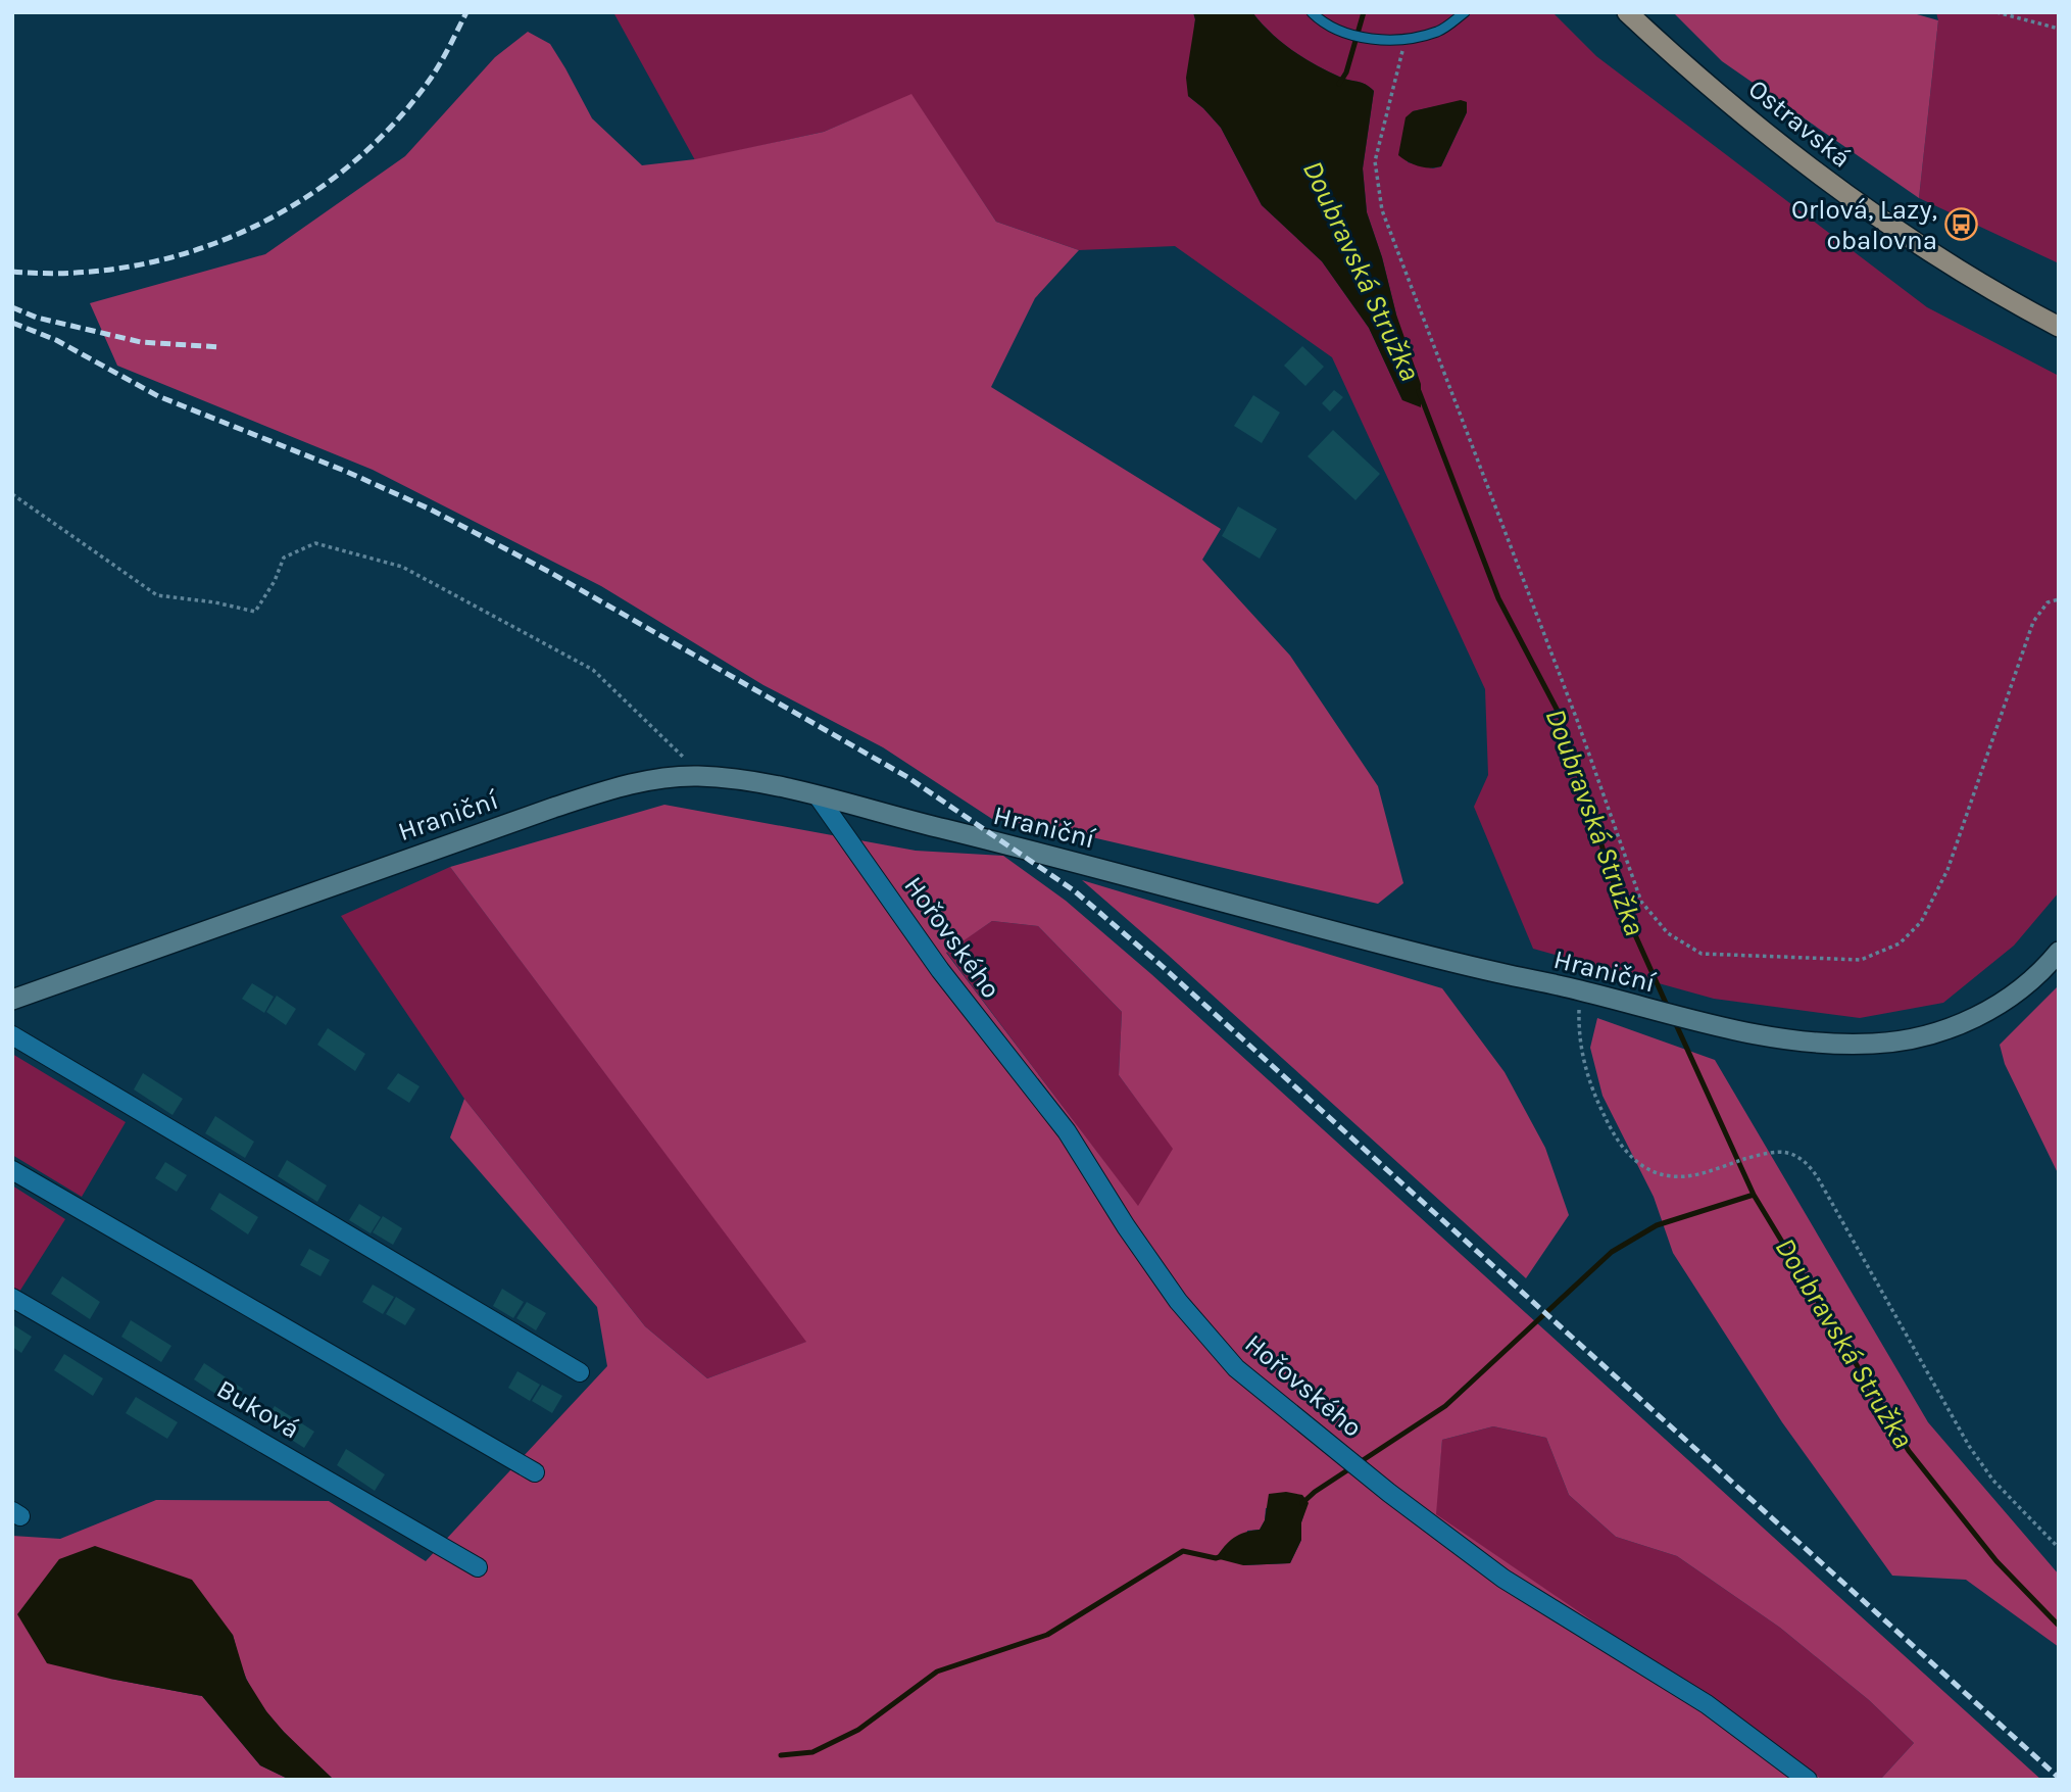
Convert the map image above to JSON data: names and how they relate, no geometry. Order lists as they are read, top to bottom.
{
  "streets": {
    "main road": ["Ostravská", "Hraniční"],
    "street": ["Hořovského", "Buková"]
  },
  "crossings": [
    ["Hraniční", "Hořovského"]
  ],
  "water": ["Doubravská Stružka"],
  "places": {
    "bus stop": ["Orlová, Lazy, obalovna"]
  }
}
